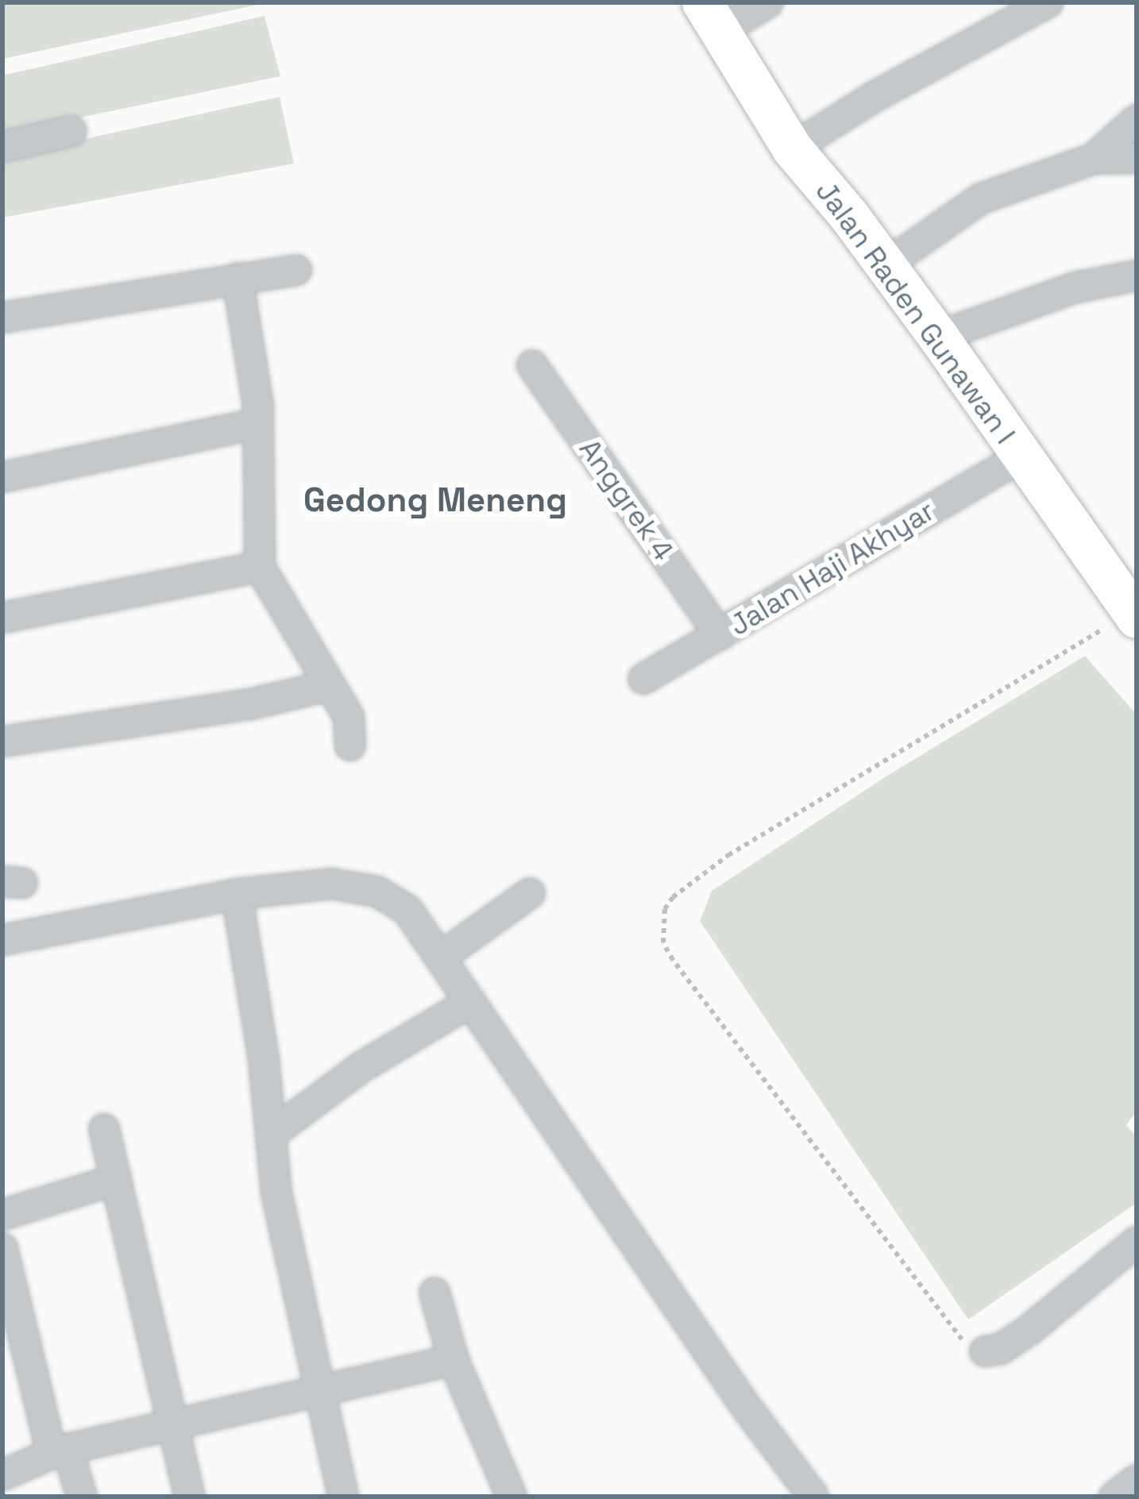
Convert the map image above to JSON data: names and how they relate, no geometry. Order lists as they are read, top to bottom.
{
  "streets": {
    "highway": ["Jalan Raden Gunawan I"],
    "street": ["Anggrek 4", "Jalan Haji Akhyar"]
  },
  "crossings": [
    ["Jalan Raden Gunawan I", "Jalan Haji Akhyar"],
    ["Anggrek 4", "Jalan Haji Akhyar"]
  ],
  "districts": ["Gedong Meneng"]
}
